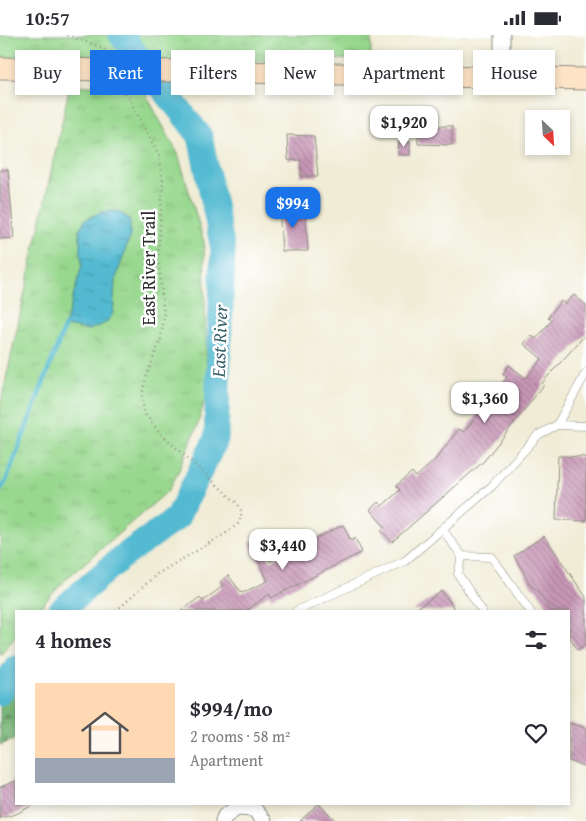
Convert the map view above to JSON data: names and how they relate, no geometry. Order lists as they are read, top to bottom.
{
  "streets": {
    "path": ["East River Trail"]
  },
  "water": ["East River"],
  "north": "bottom right",
  "page": {
    "status": "10:57",
    "chip": [
      "Buy",
      "Rent",
      "Filters",
      "New",
      "Apartment",
      "House"
    ],
    "price": [
      "$1,920",
      "$994",
      "$1,360",
      "$3,440"
    ],
    "heading": "4 homes",
    "list": [
      {
        "name": "$994/mo",
        "note": "2 rooms · 58 m² · Apartment"
      }
    ]
  }
}
